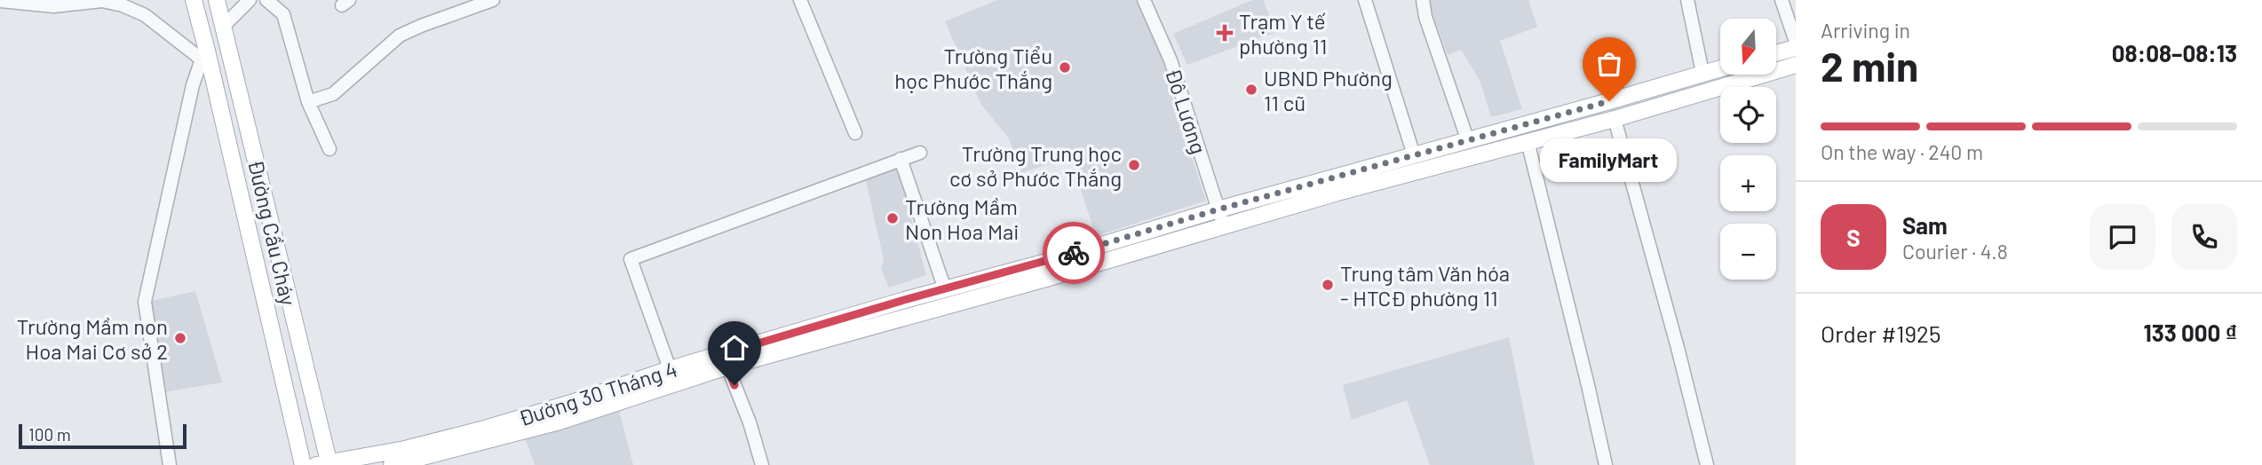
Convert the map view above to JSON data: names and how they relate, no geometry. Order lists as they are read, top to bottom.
{
  "streets": {
    "main road": ["Đường Cầu Cháy", "Đường 30 Tháng 4"],
    "street": ["Đô Lương"]
  },
  "crossings": [
    ["Đô Lương", "Đường 30 Tháng 4"],
    ["Đường Cầu Cháy", "Đường 30 Tháng 4"]
  ],
  "places": {
    "health": ["Trạm Y tế phường 11"],
    "other": [
      "Trường Tiểu học Phước Thắng",
      "UBND Phường 11 cũ",
      "FamilyMart",
      "Trường Trung học cơ sở Phước Thắng",
      "Trường Mầm Non Hoa Mai",
      "Trung tâm Văn hóa - HTCĐ phường 11",
      "Trường Mầm non Hoa Mai Cơ sở 2"
    ]
  },
  "scale_bar": "100 m",
  "north": "bottom",
  "page": {
    "heading": ["2 min", "Arriving in", "08:08–08:13"],
    "panel": [
      "Sam",
      "Courier · 4.8",
      "Order #1925",
      "133 000 ₫"
    ],
    "map_buttons": ["+", "−"],
    "bar": "On the way · 240 m",
    "bubble": "FamilyMart",
    "round": "S",
    "scale": "100 m"
  }
}
